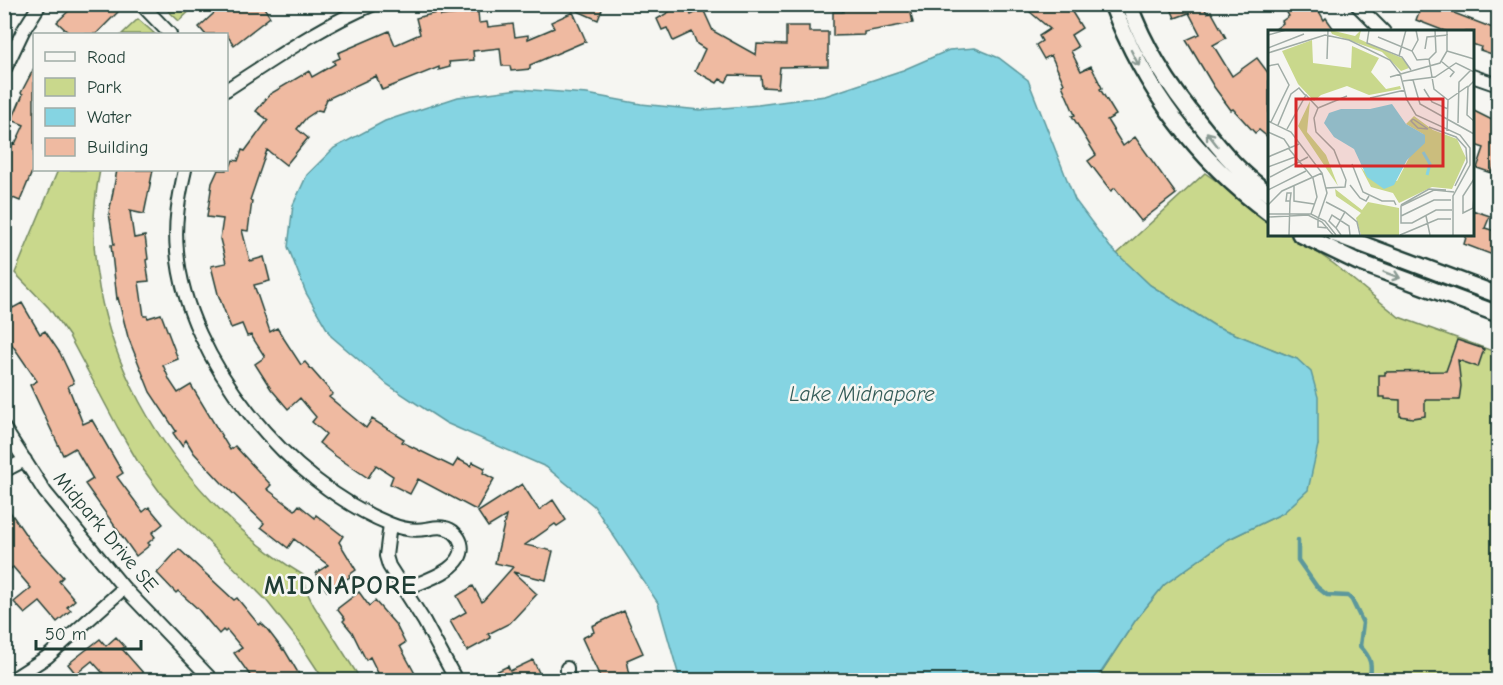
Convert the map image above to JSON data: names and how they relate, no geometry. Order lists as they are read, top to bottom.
{
  "streets": {
    "street": ["Midpark Drive SE"]
  },
  "districts": ["MIDNAPORE"],
  "water": ["Lake Midnapore"],
  "legend": [
    "Road",
    "Park",
    "Water",
    "Building"
  ],
  "scale_bar": "50 m"
}
